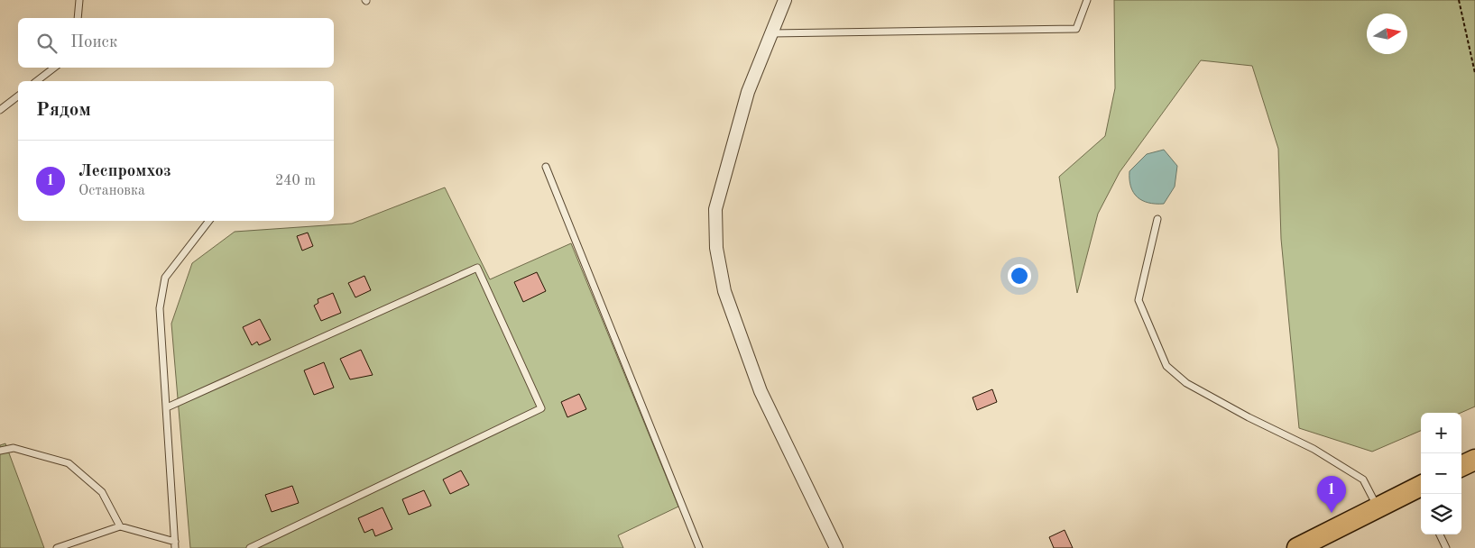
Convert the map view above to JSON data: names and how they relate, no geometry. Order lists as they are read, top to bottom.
{
  "north": "right",
  "page": {
    "search": "Поиск",
    "heading": "Рядом",
    "list": [
      {
        "mark": "1",
        "name": "Леспромхоз",
        "note": "Остановка",
        "value": "240 m"
      }
    ],
    "map_buttons": ["+", "−"],
    "pins": "1"
  }
}
